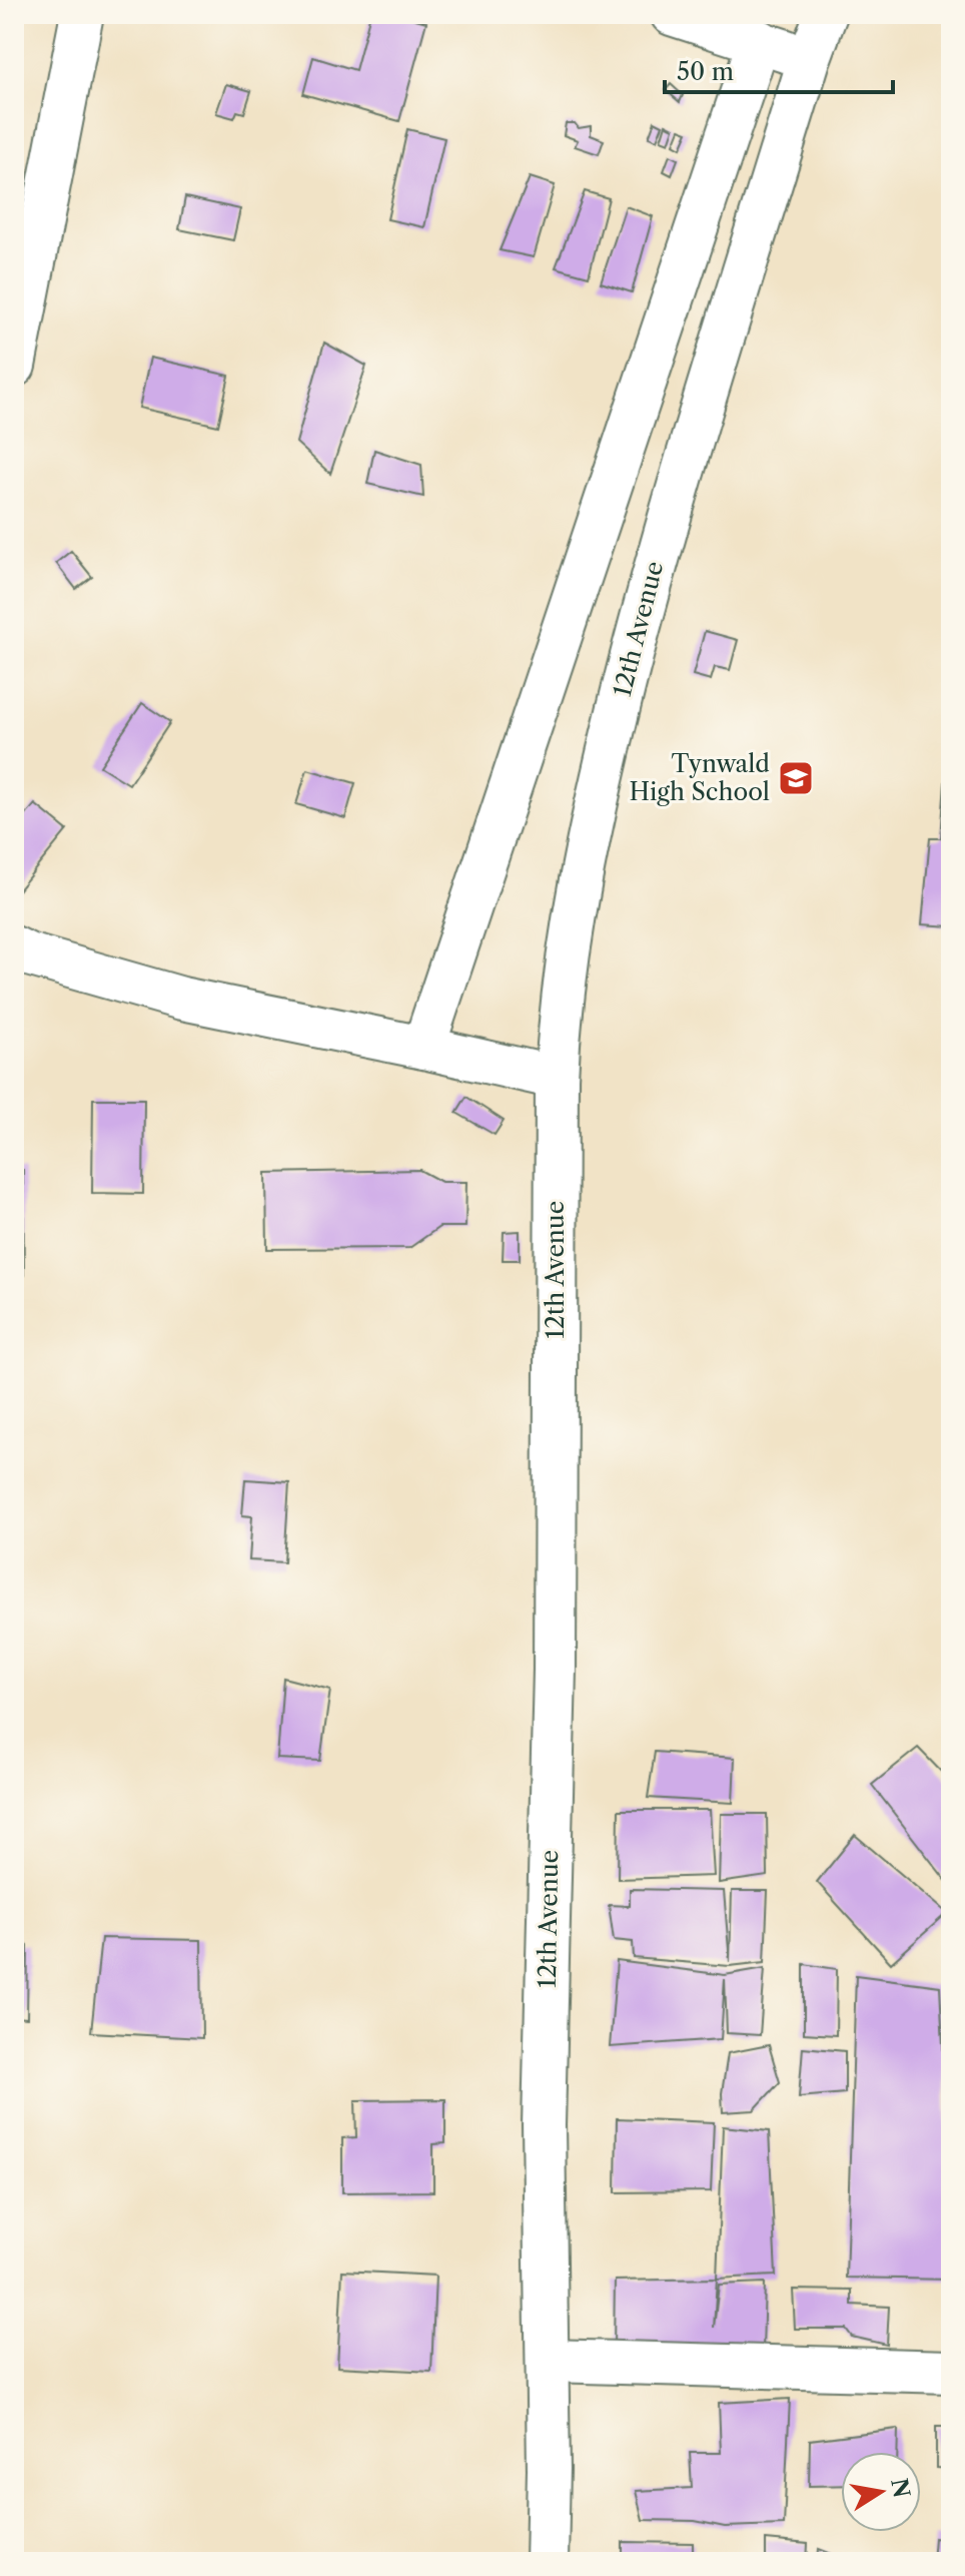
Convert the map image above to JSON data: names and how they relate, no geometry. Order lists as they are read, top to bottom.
{
  "streets": {
    "street": ["12th Avenue"]
  },
  "places": {
    "school or university": ["Tynwald High School"]
  },
  "scale_bar": "50 m",
  "north": "right"
}
